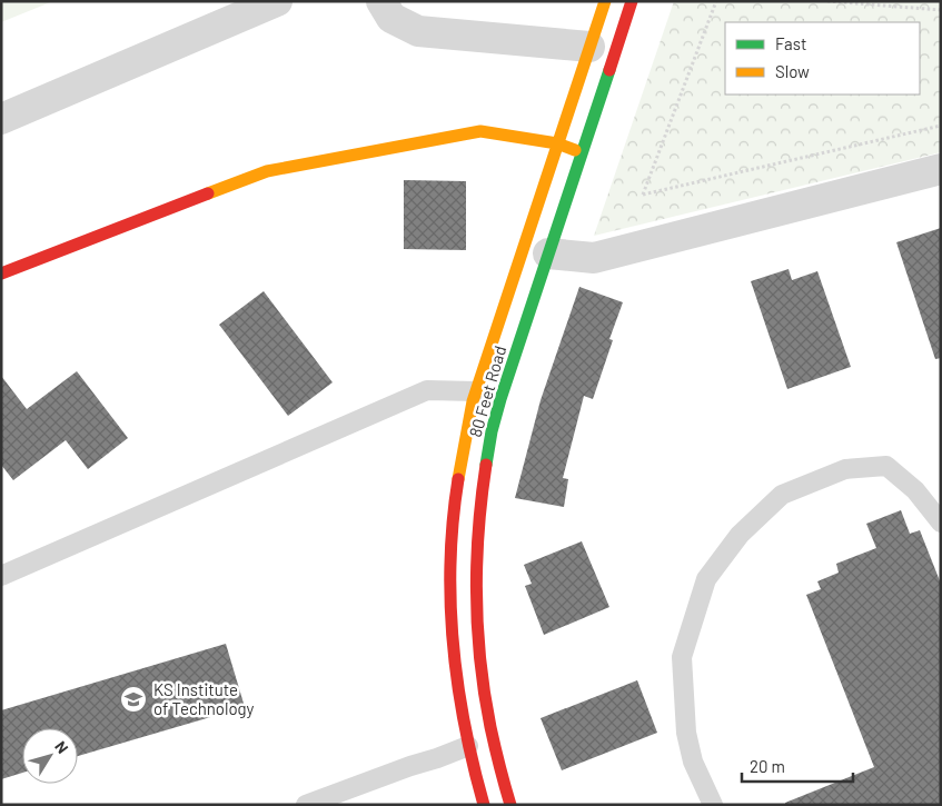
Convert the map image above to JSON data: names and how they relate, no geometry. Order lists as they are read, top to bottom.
{
  "streets": {
    "main road": ["80 Feet Road"]
  },
  "places": {
    "school or university": ["KS Institute of Technology"]
  },
  "legend": ["Fast", "Slow"],
  "scale_bar": "20 m",
  "north": "top right"
}
